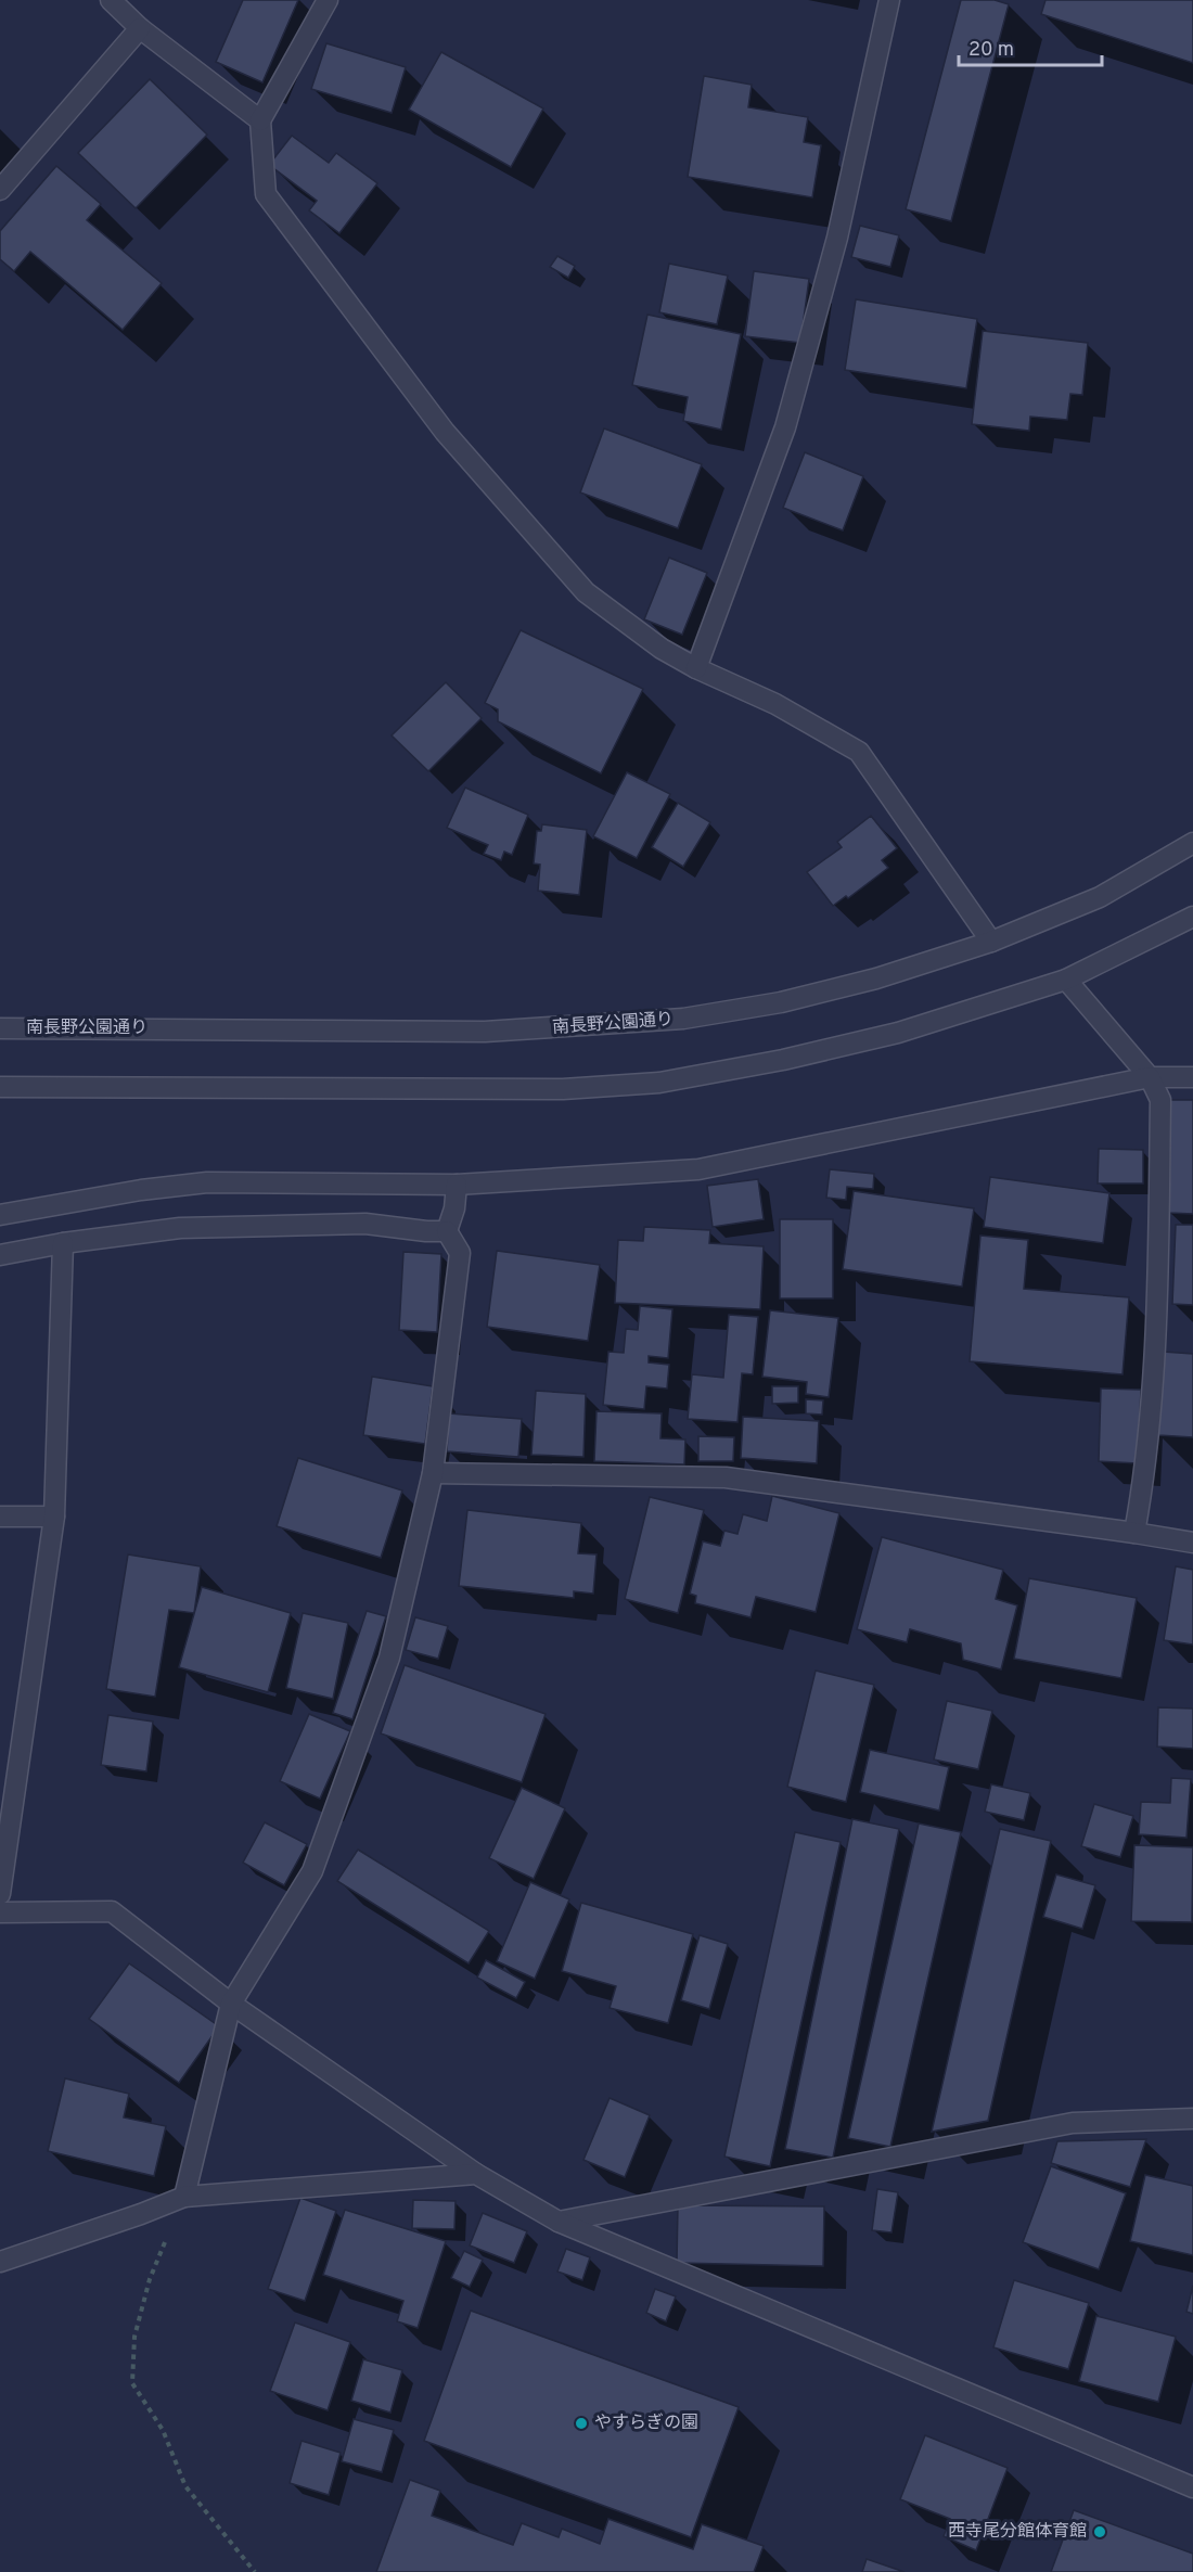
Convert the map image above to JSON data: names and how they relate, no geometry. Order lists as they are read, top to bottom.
{
  "streets": {
    "street": ["南長野公園通り"]
  },
  "places": ["やすらぎの園", "西寺尾分館体育館"],
  "scale_bar": "20 m"
}
